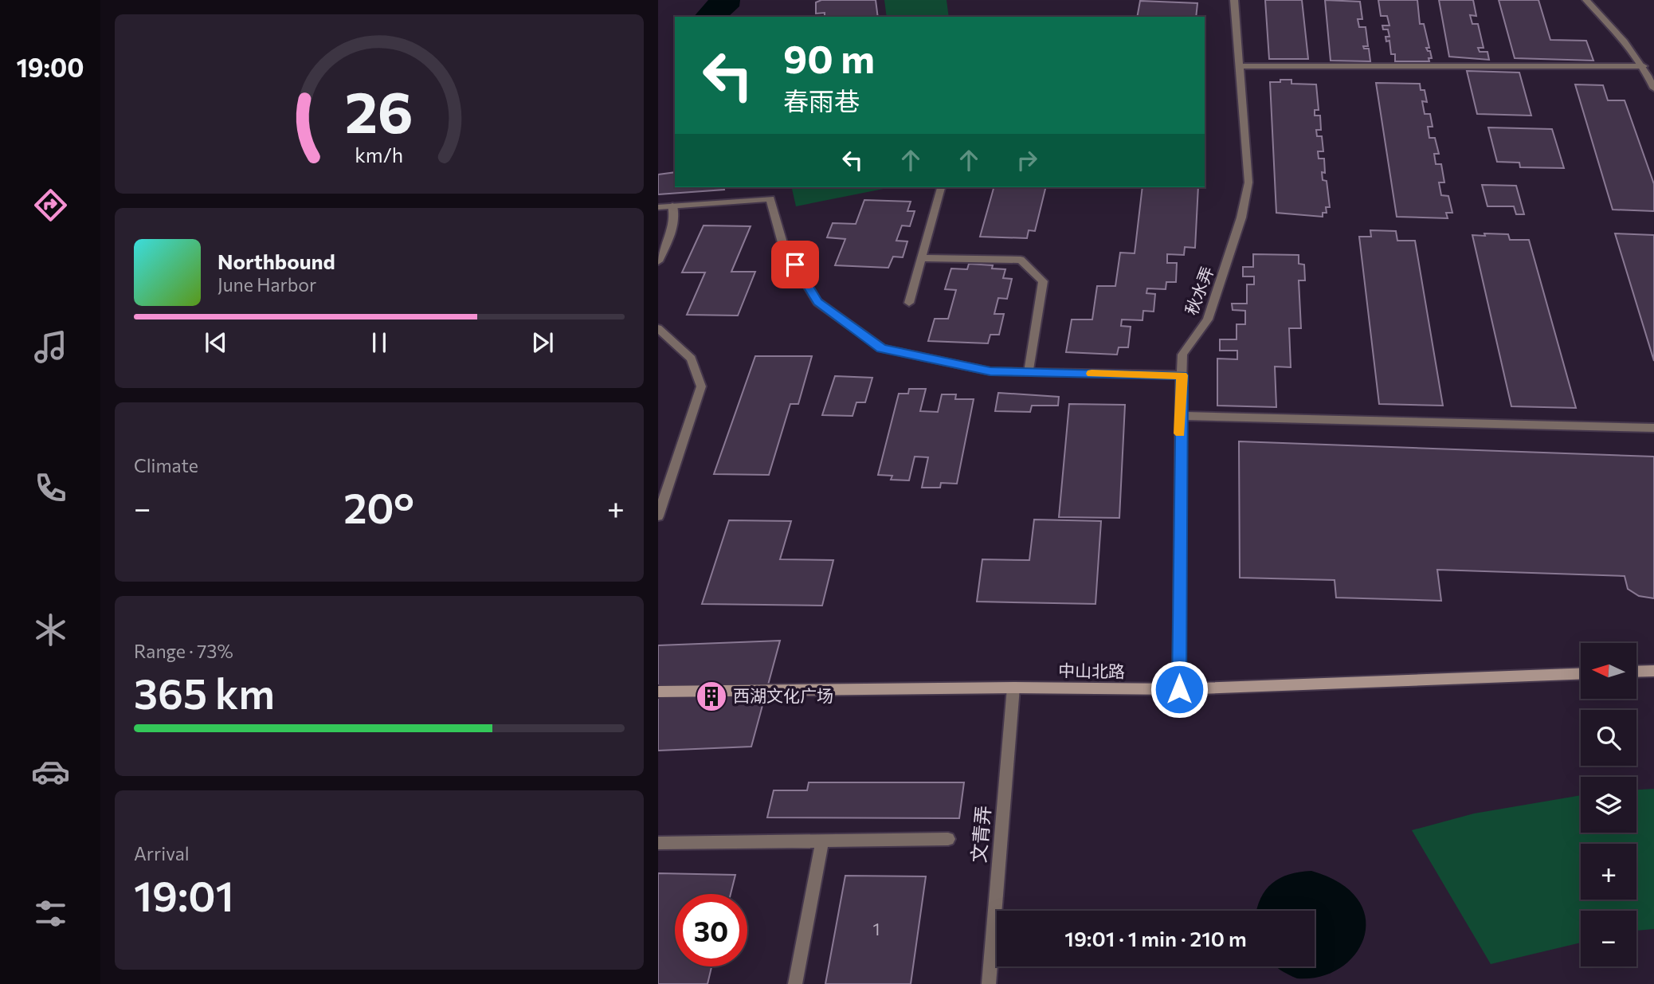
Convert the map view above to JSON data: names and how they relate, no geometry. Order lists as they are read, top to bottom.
{
  "streets": {
    "main road": ["中山北路"],
    "street": ["秋水弄", "文青弄"]
  },
  "crossings": [
    ["秋水弄", "中山北路"],
    ["中山北路", "文青弄"]
  ],
  "places": {
    "building": ["西湖文化广场"]
  },
  "house_numbers": ["1"],
  "north": "left",
  "page": {
    "tabs": "19:00",
    "turn": ["90 m", "春雨巷"],
    "song": ["Northbound", "June Harbor"],
    "tile": [
      "Climate",
      ["Range · 73%", "365 km"],
      ["Arrival", "19:01"]
    ],
    "heat": ["−", "20°", "+"],
    "map_buttons": ["+", "−"],
    "limit": "30",
    "trip": "19:01 · 1 min · 210 m",
    "gauge": ["26", "km/h"]
  }
}
